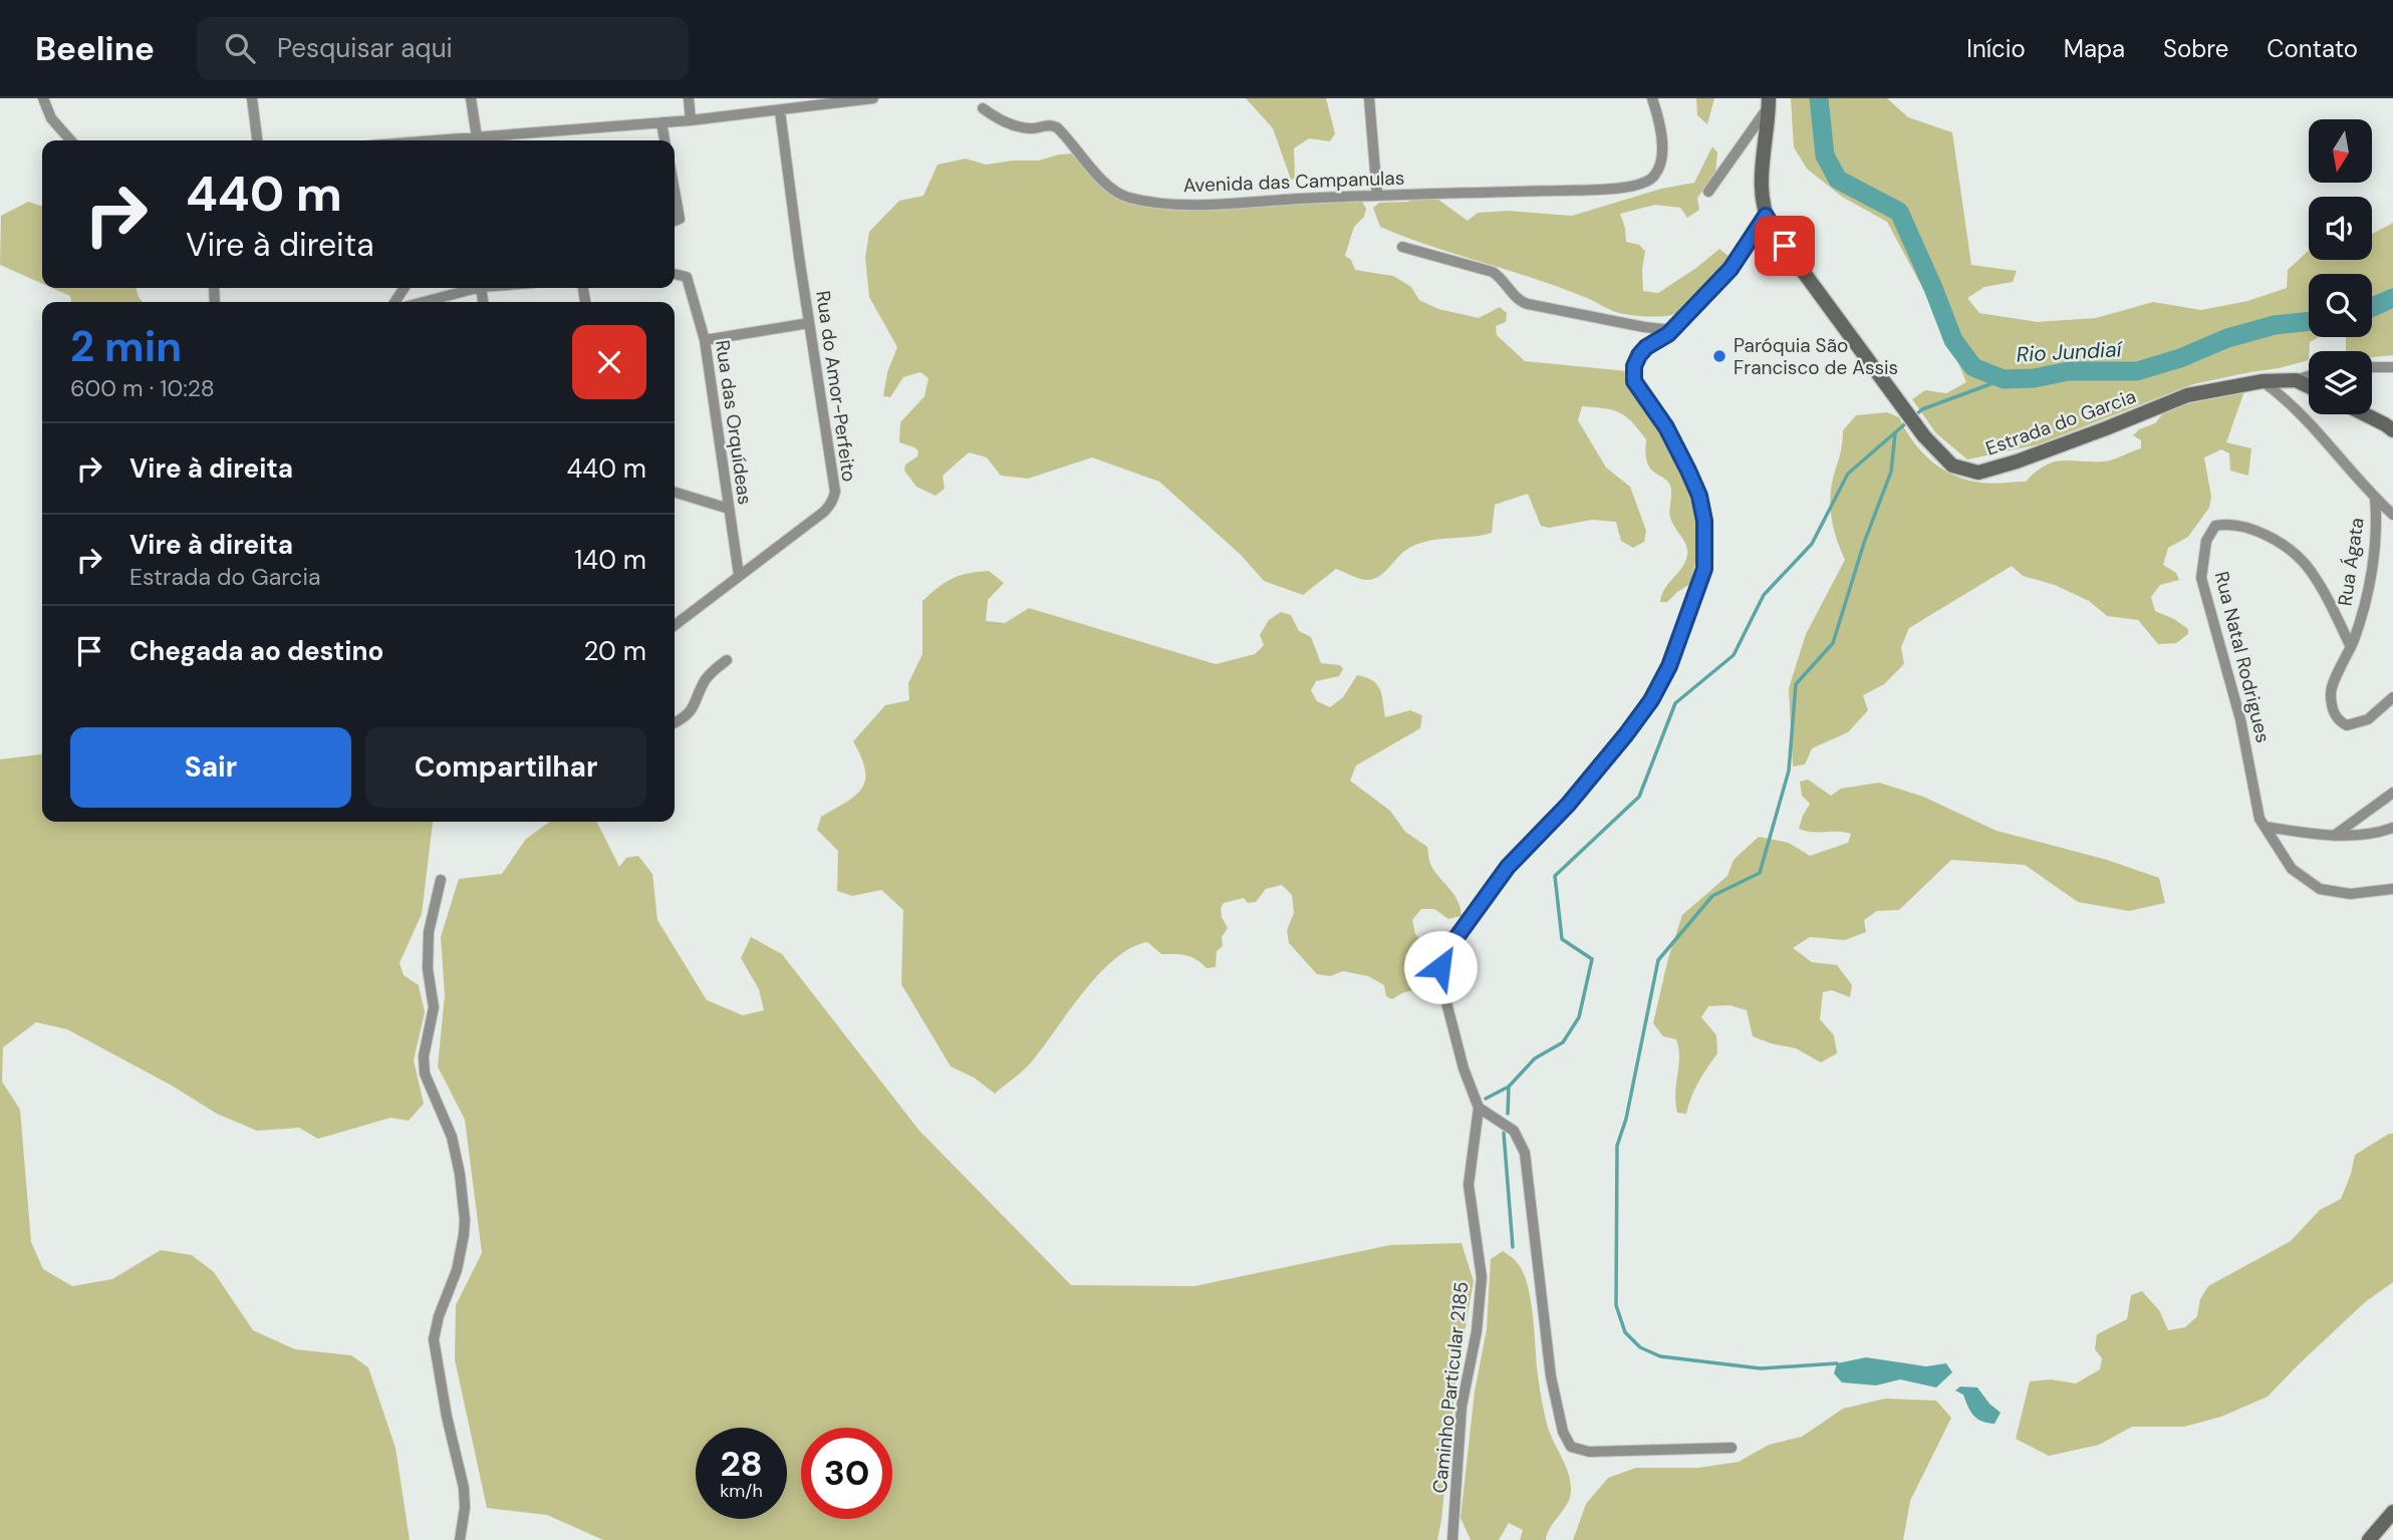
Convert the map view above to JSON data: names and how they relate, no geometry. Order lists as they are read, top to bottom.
{
  "streets": {
    "street": [
      "Avenida das Campanulas",
      "Rua do Amor-Perfeito",
      "Rua das Orquídeas",
      "Estrada do Garcia",
      "Rua Ágata",
      "Rua Natal Rodrigues",
      "Caminho Particular 2185"
    ]
  },
  "crossings": [
    ["Rua do Amor-Perfeito", "Rua das Orquídeas"],
    ["Estrada do Garcia", "Rua Ágata"],
    ["Rua Ágata", "Rua Natal Rodrigues"]
  ],
  "water": ["Rio Jundiaí"],
  "places": ["Paróquia São Francisco de Assis"],
  "north": "bottom",
  "page": {
    "header": "Beeline",
    "search": "Pesquisar aqui",
    "nav": [
      "Início",
      "Mapa",
      "Sobre",
      "Contato"
    ],
    "turn": ["440 m", "Vire à direita"],
    "heading": ["2 min", "600 m · 10:28"],
    "list": [
      {
        "name": "Vire à direita",
        "value": "440 m"
      },
      {
        "name": "Vire à direita",
        "note": "Estrada do Garcia",
        "value": "140 m"
      },
      {
        "name": "Chegada ao destino",
        "value": "20 m"
      }
    ],
    "buttons": ["Sair", "Compartilhar"],
    "speed": "28 km/h",
    "limit": "30"
  }
}
